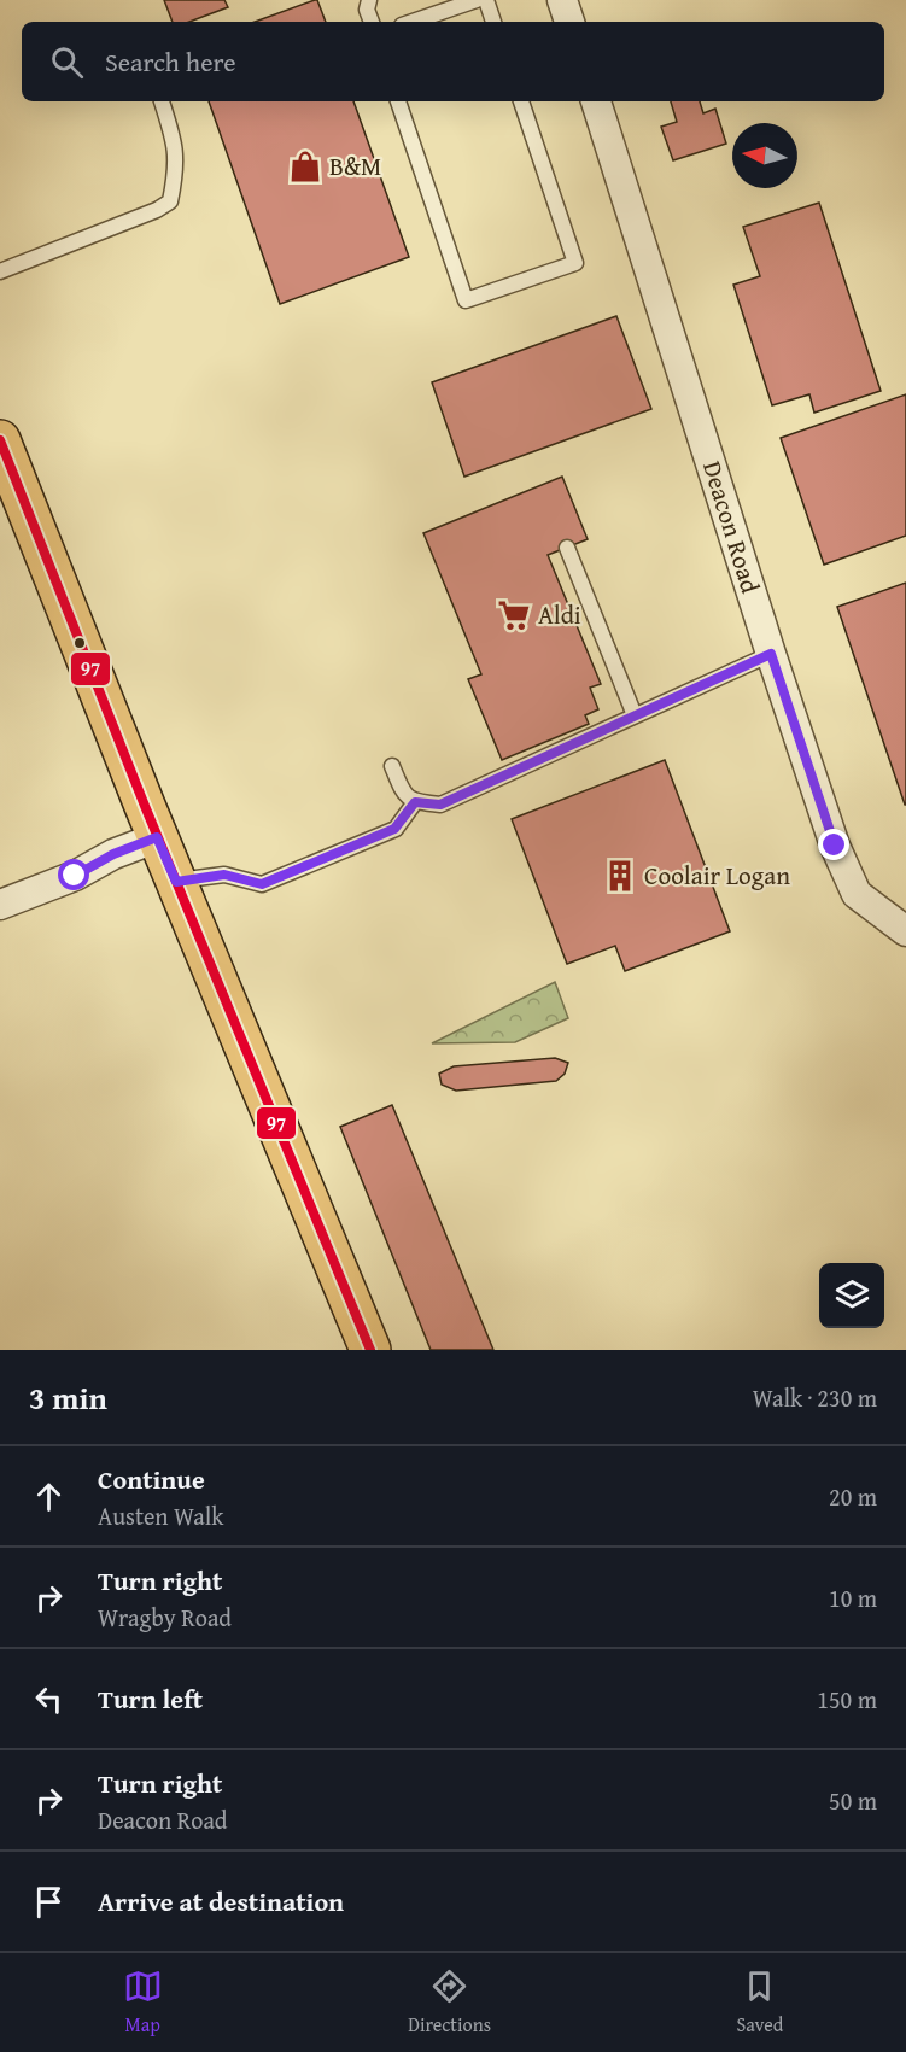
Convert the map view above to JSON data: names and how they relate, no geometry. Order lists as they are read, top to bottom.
{
  "streets": {
    "street": ["Deacon Road"]
  },
  "places": {
    "shop": ["B&M"],
    "supermarket": ["Aldi"],
    "building": ["Coolair Logan"]
  },
  "lines": ["transit line 97"],
  "north": "left",
  "page": {
    "search": "Search here",
    "heading": ["3 min", "Walk · 230 m"],
    "list": [
      ["Continue", "Austen Walk", "20 m"],
      ["Turn right", "Wragby Road", "10 m"],
      ["Turn left", "150 m"],
      ["Turn right", "Deacon Road", "50 m"],
      "Arrive at destination"
    ],
    "nav": ["Map", "Directions", "Saved"]
  }
}
